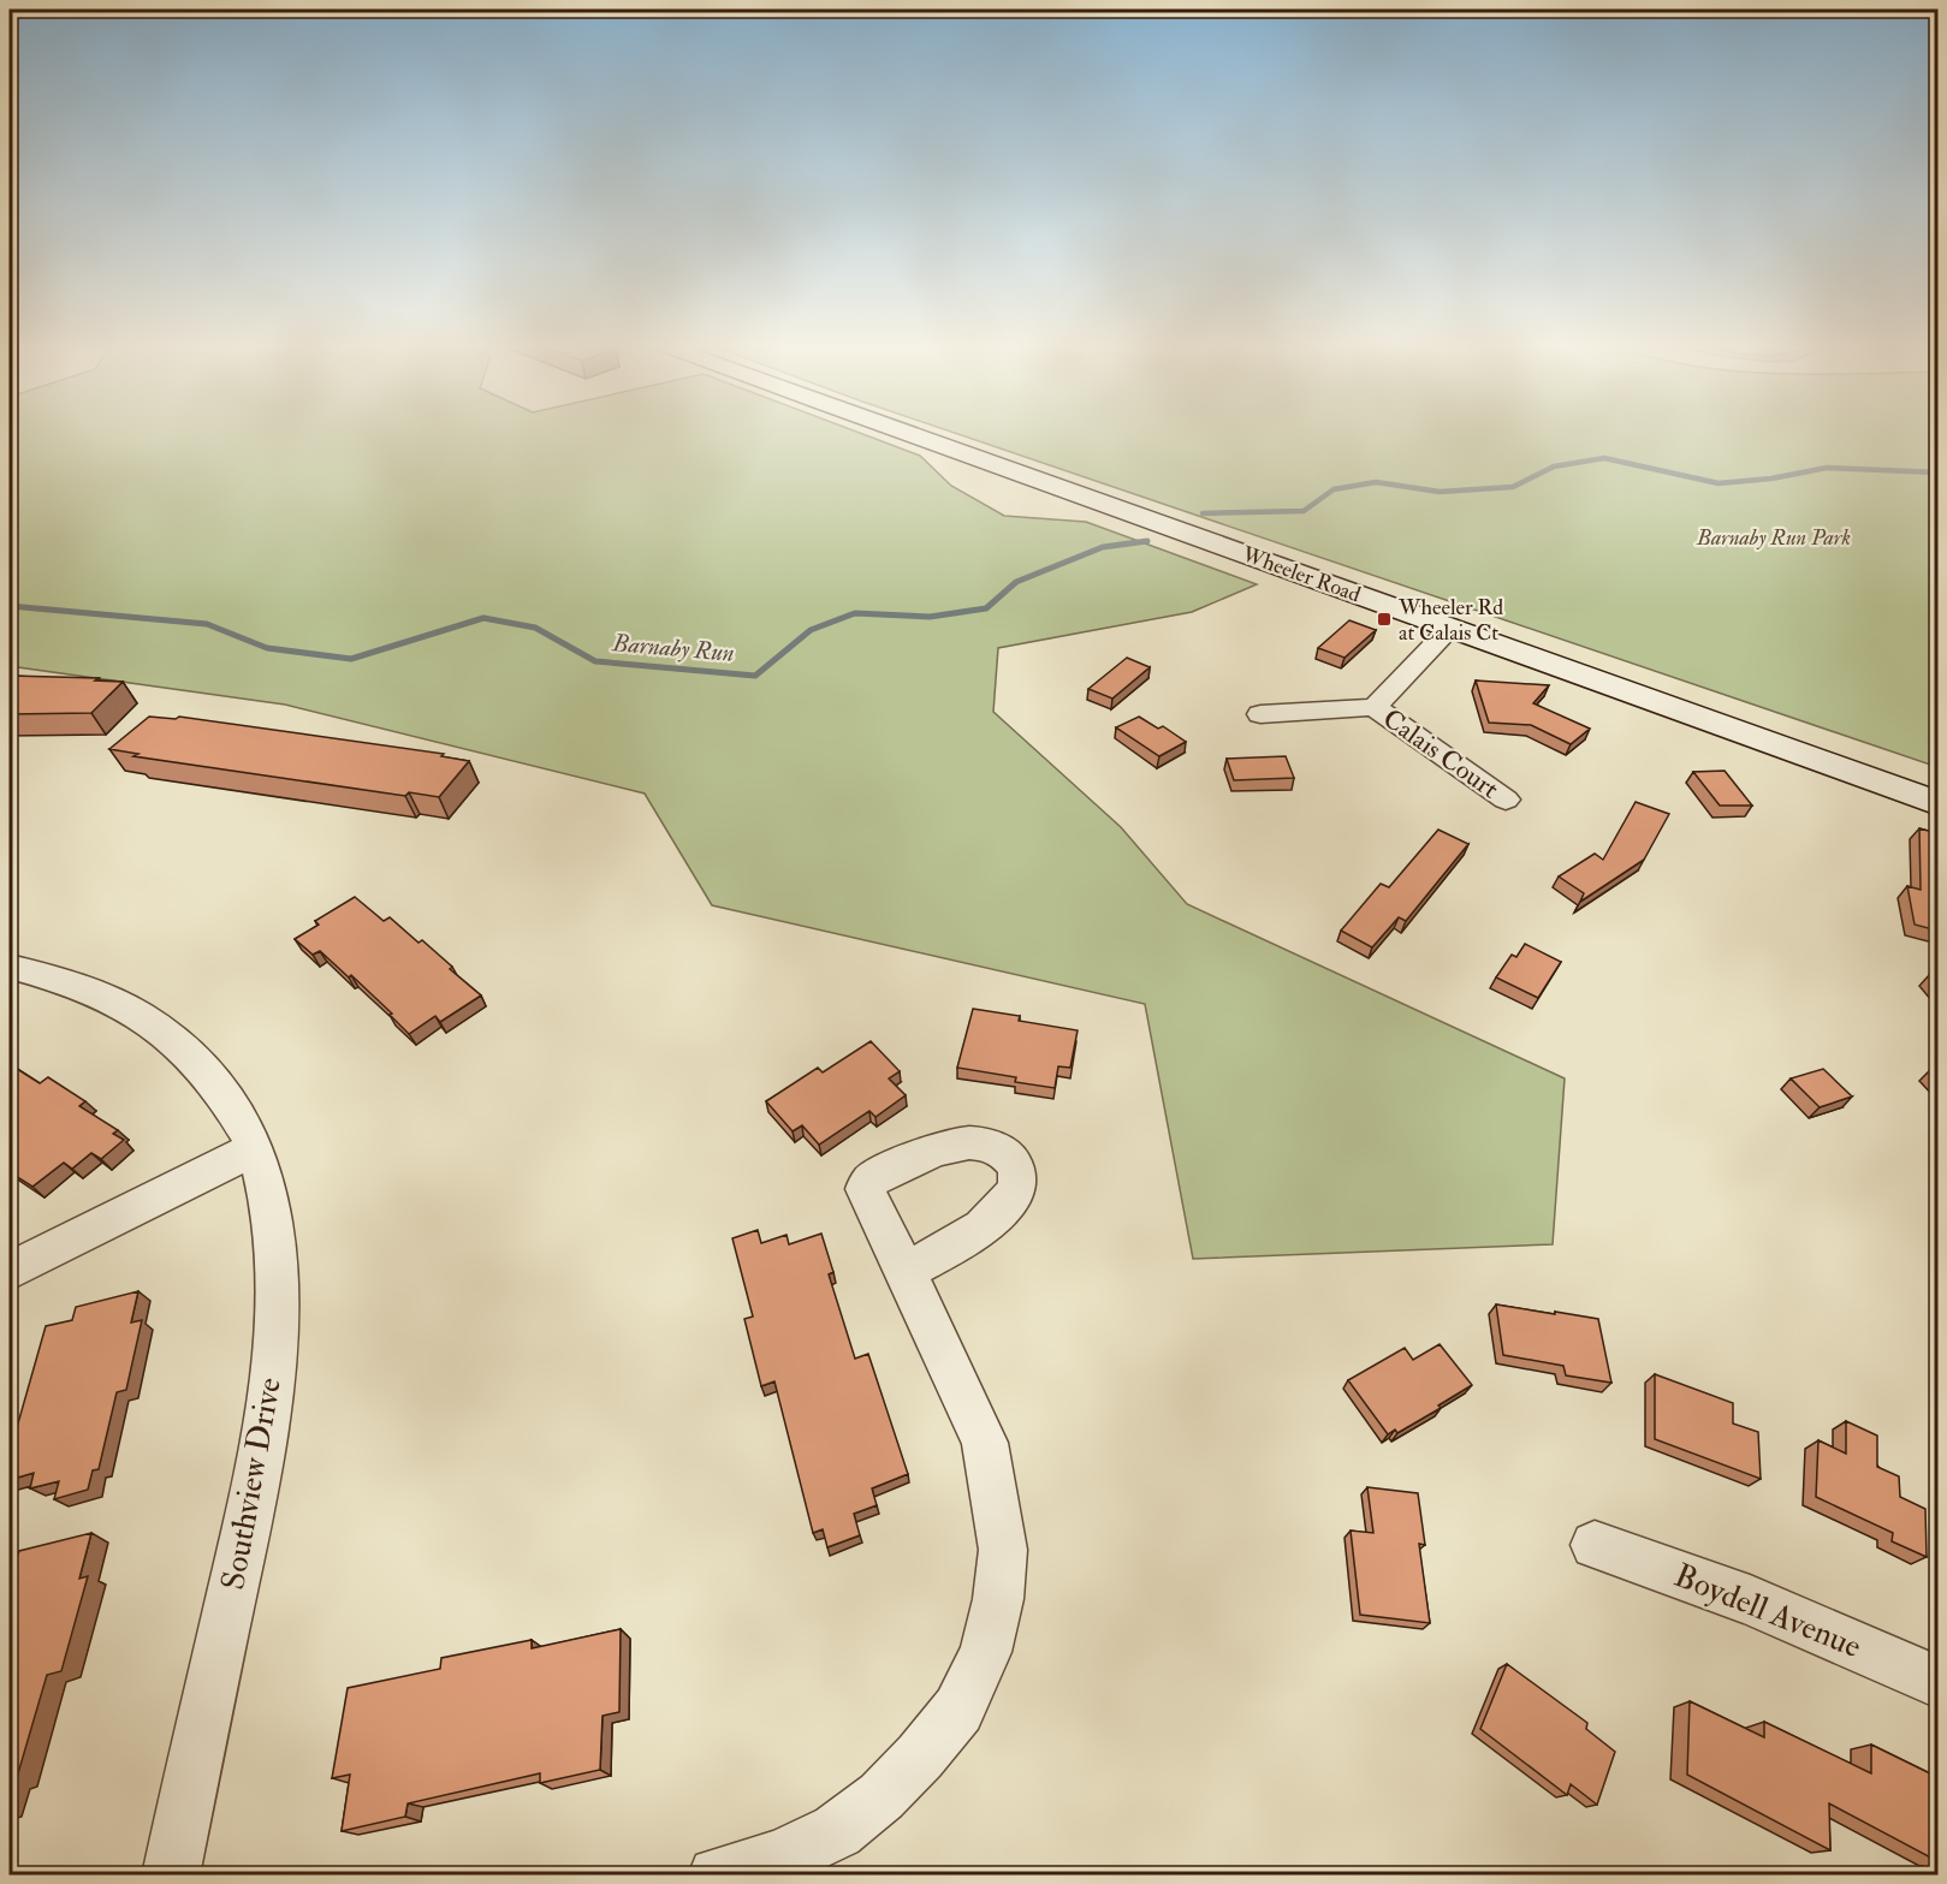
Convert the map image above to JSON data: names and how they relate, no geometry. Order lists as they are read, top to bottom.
{
  "streets": {
    "main road": ["Wheeler Road"],
    "street": ["Calais Court", "Southview Drive", "Boydell Avenue"]
  },
  "crossings": [
    ["Wheeler Road", "Calais Court"]
  ],
  "water": ["Barnaby Run"],
  "parks": ["Barnaby Run Park"],
  "places": {
    "transit": ["Wheeler Rd at Calais Ct"]
  }
}
